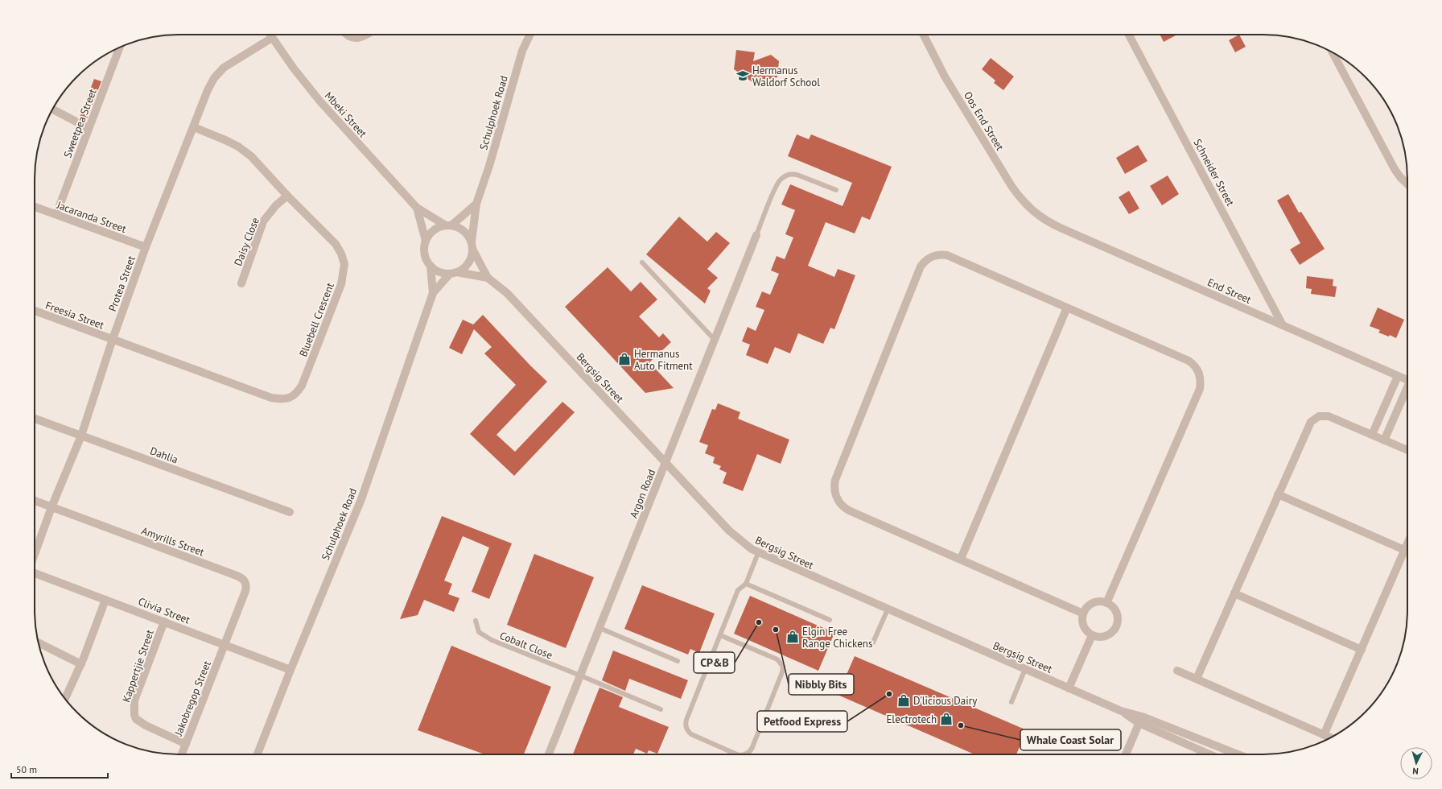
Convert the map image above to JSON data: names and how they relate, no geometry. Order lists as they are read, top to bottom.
{
  "streets": {
    "street": [
      "Schulphoek Road",
      "Mbeki Street",
      "Oos End Street",
      "Sweetpea Street",
      "Schneider Street",
      "Jacaranda Street",
      "Daisy Close",
      "Protea Street",
      "End Street",
      "Freesia Street",
      "Bluebell Crescent",
      "Bergsig Street",
      "Dahlia",
      "Argon Road",
      "Amyrills Street",
      "Clivia Street",
      "Kappertjie Street",
      "Jakobregop Street"
    ],
    "lane": ["Cobalt Close"]
  },
  "crossings": [
    ["Schulphoek Road", "Mbeki Street"],
    ["Schulphoek Road", "Bergsig Street"],
    ["Schulphoek Road", "Clivia Street"],
    ["Mbeki Street", "Protea Street"],
    ["Mbeki Street", "Bergsig Street"],
    ["Oos End Street", "End Street"],
    ["Sweetpea Street", "Jacaranda Street"],
    ["Schneider Street", "End Street"],
    ["Jacaranda Street", "Protea Street"],
    ["Daisy Close", "Bluebell Crescent"],
    ["Protea Street", "Freesia Street"],
    ["Protea Street", "Bluebell Crescent"],
    ["Protea Street", "Dahlia"],
    ["Protea Street", "Amyrills Street"],
    ["Freesia Street", "Bluebell Crescent"],
    ["Bergsig Street", "Argon Road"],
    ["Argon Road", "Cobalt Close"],
    ["Amyrills Street", "Clivia Street"],
    ["Amyrills Street", "Jakobregop Street"],
    ["Clivia Street", "Kappertjie Street"],
    ["Clivia Street", "Jakobregop Street"],
    ["Kappertjie Street", "Jakobregop Street"]
  ],
  "places": {
    "school or university": ["Hermanus Waldorf School"],
    "shop": [
      "Hermanus Auto Fitment",
      "Elgin Free Range Chickens",
      "D'licious Dairy",
      "Electrotech"
    ],
    "other": [
      "CP&B",
      "Nibbly Bits",
      "Petfood Express",
      "Whale Coast Solar"
    ]
  },
  "scale_bar": "50 m",
  "north": "bottom"
}
